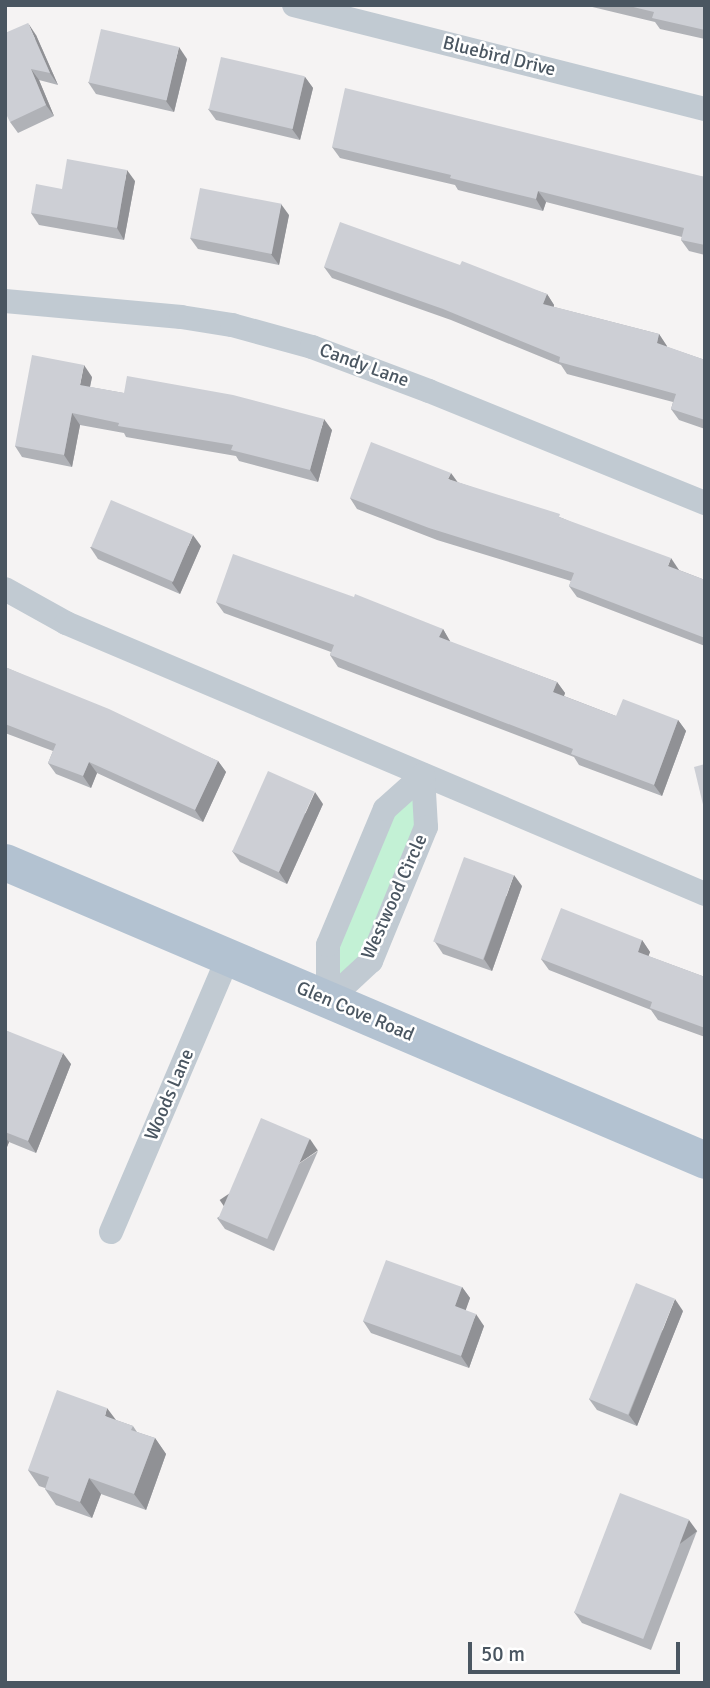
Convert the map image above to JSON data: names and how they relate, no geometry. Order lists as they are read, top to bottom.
{
  "streets": {
    "main road": ["Glen Cove Road"],
    "street": [
      "Bluebird Drive",
      "Candy Lane",
      "Westwood Circle",
      "Woods Lane"
    ]
  },
  "crossings": [
    ["Westwood Circle", "Glen Cove Road"],
    ["Glen Cove Road", "Woods Lane"]
  ],
  "scale_bar": "50 m"
}
